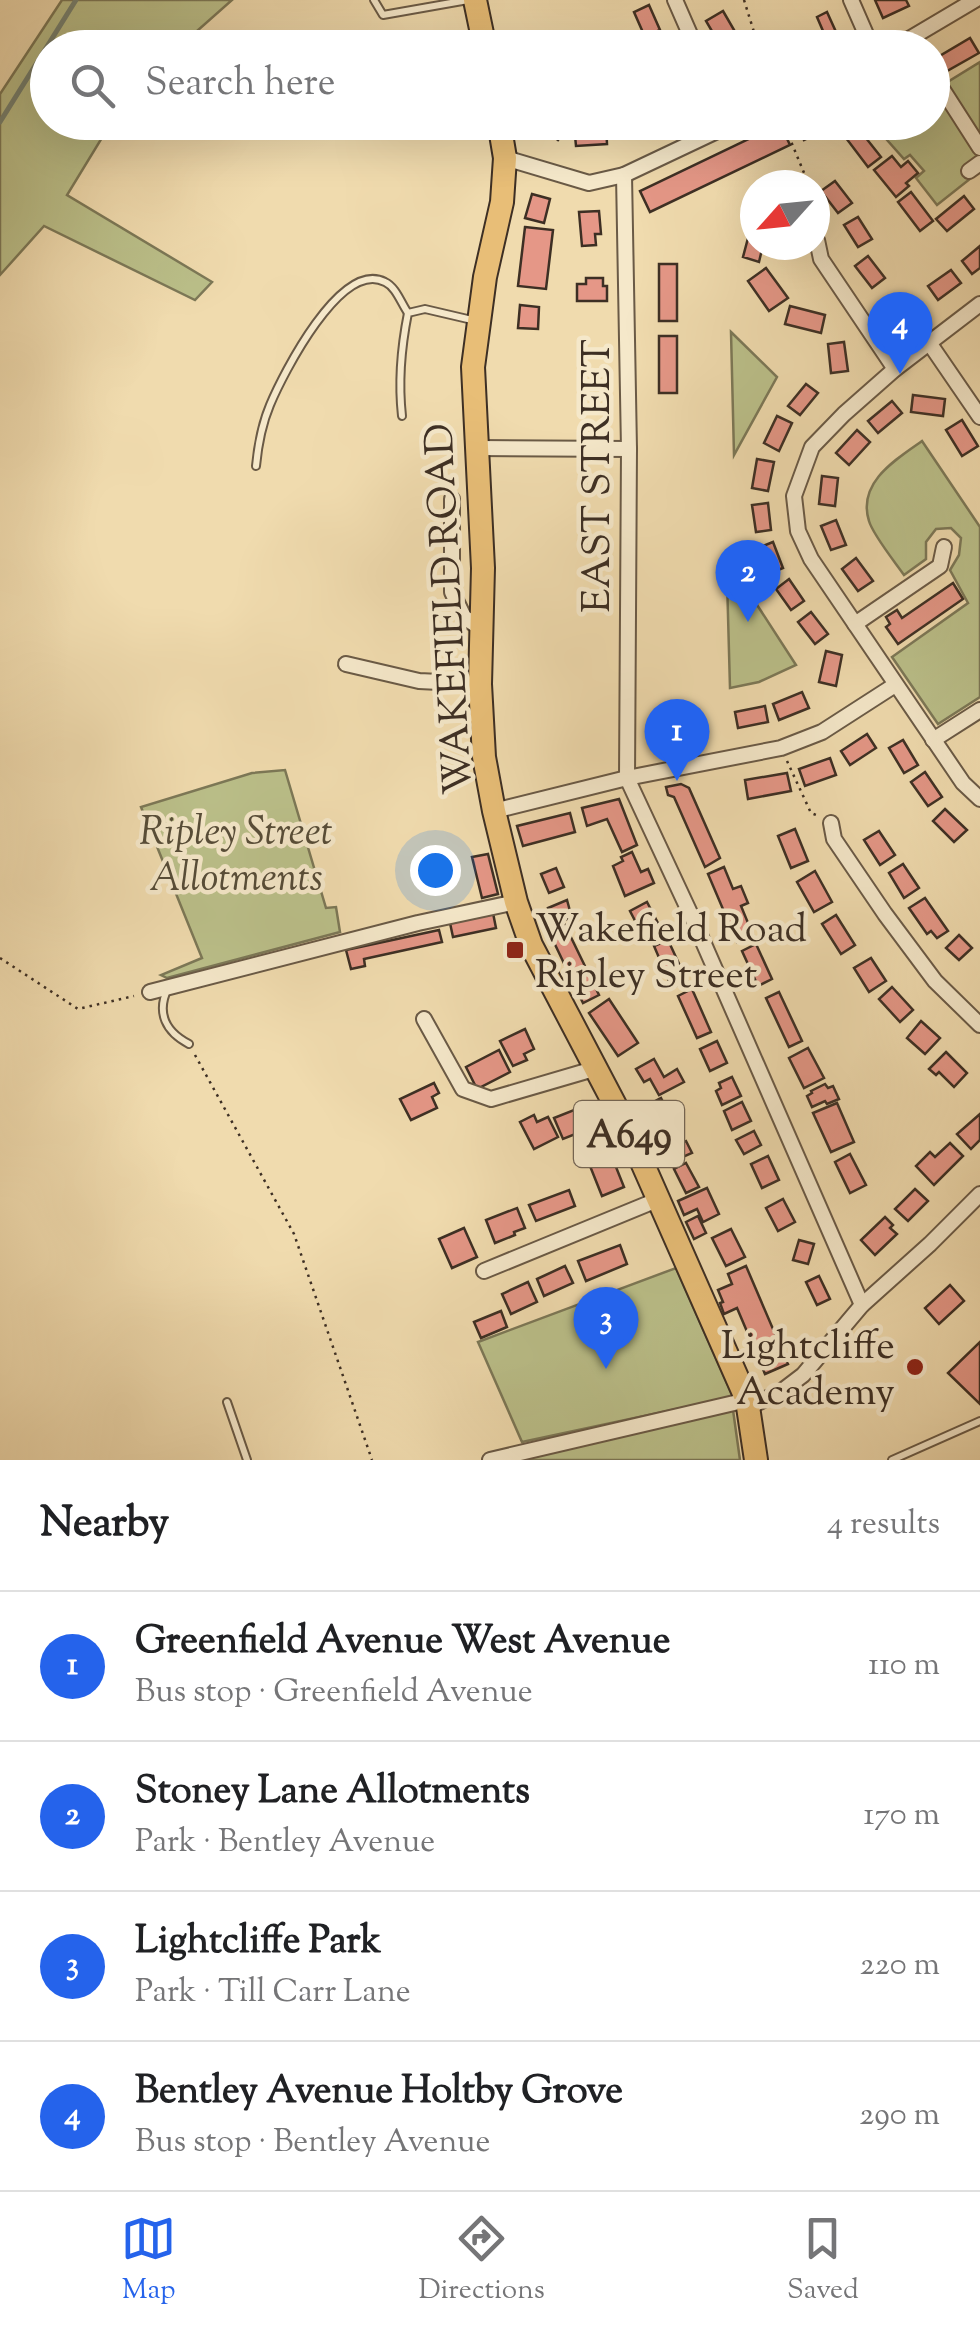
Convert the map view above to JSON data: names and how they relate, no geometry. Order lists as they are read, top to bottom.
{
  "streets": {
    "main road": ["WAKEFIELD ROAD", "A649"],
    "street": ["EAST STREET"]
  },
  "parks": ["Ripley Street Allotments"],
  "places": {
    "transit": ["Wakefield Road Ripley Street"],
    "other": ["Lightcliffe Academy"]
  },
  "north": "bottom left",
  "page": {
    "search": "Search here",
    "pins": [
      "4",
      "2",
      "1",
      "3"
    ],
    "heading": ["Nearby", "4 results"],
    "list": [
      {
        "mark": "1",
        "name": "Greenfield Avenue West Avenue",
        "note": "Bus stop · Greenfield Avenue",
        "value": "110 m"
      },
      {
        "mark": "2",
        "name": "Stoney Lane Allotments",
        "note": "Park · Bentley Avenue",
        "value": "170 m"
      },
      {
        "mark": "3",
        "name": "Lightcliffe Park",
        "note": "Park · Till Carr Lane",
        "value": "220 m"
      },
      {
        "mark": "4",
        "name": "Bentley Avenue Holtby Grove",
        "note": "Bus stop · Bentley Avenue",
        "value": "290 m"
      }
    ],
    "nav": ["Map", "Directions", "Saved"]
  }
}
